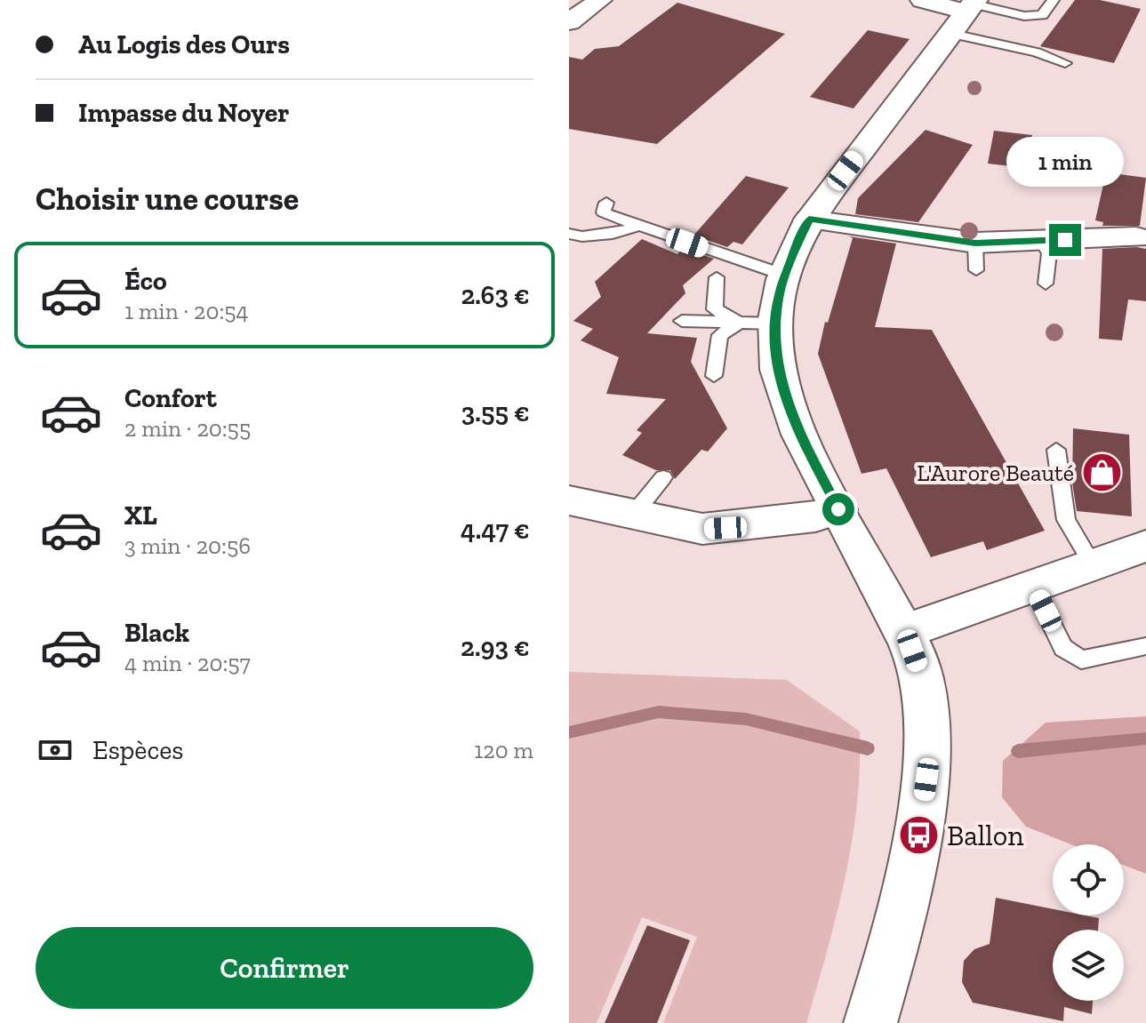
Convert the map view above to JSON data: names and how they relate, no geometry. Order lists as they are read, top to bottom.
{
  "places": {
    "shop": ["L'Aurore Beauté"],
    "bus stop": ["Ballon"]
  },
  "page": {
    "banner": ["Au Logis des Ours", "Impasse du Noyer"],
    "bubble": "1 min",
    "heading": "Choisir une course",
    "list": [
      {
        "name": "Éco",
        "note": "1 min · 20:54",
        "value": "2.63 €"
      },
      {
        "name": "Confort",
        "note": "2 min · 20:55",
        "value": "3.55 €"
      },
      {
        "name": "XL",
        "note": "3 min · 20:56",
        "value": "4.47 €"
      },
      {
        "name": "Black",
        "note": "4 min · 20:57",
        "value": "2.93 €"
      }
    ],
    "pay": ["Espèces", "120 m"],
    "buttons": "Confirmer"
  }
}
